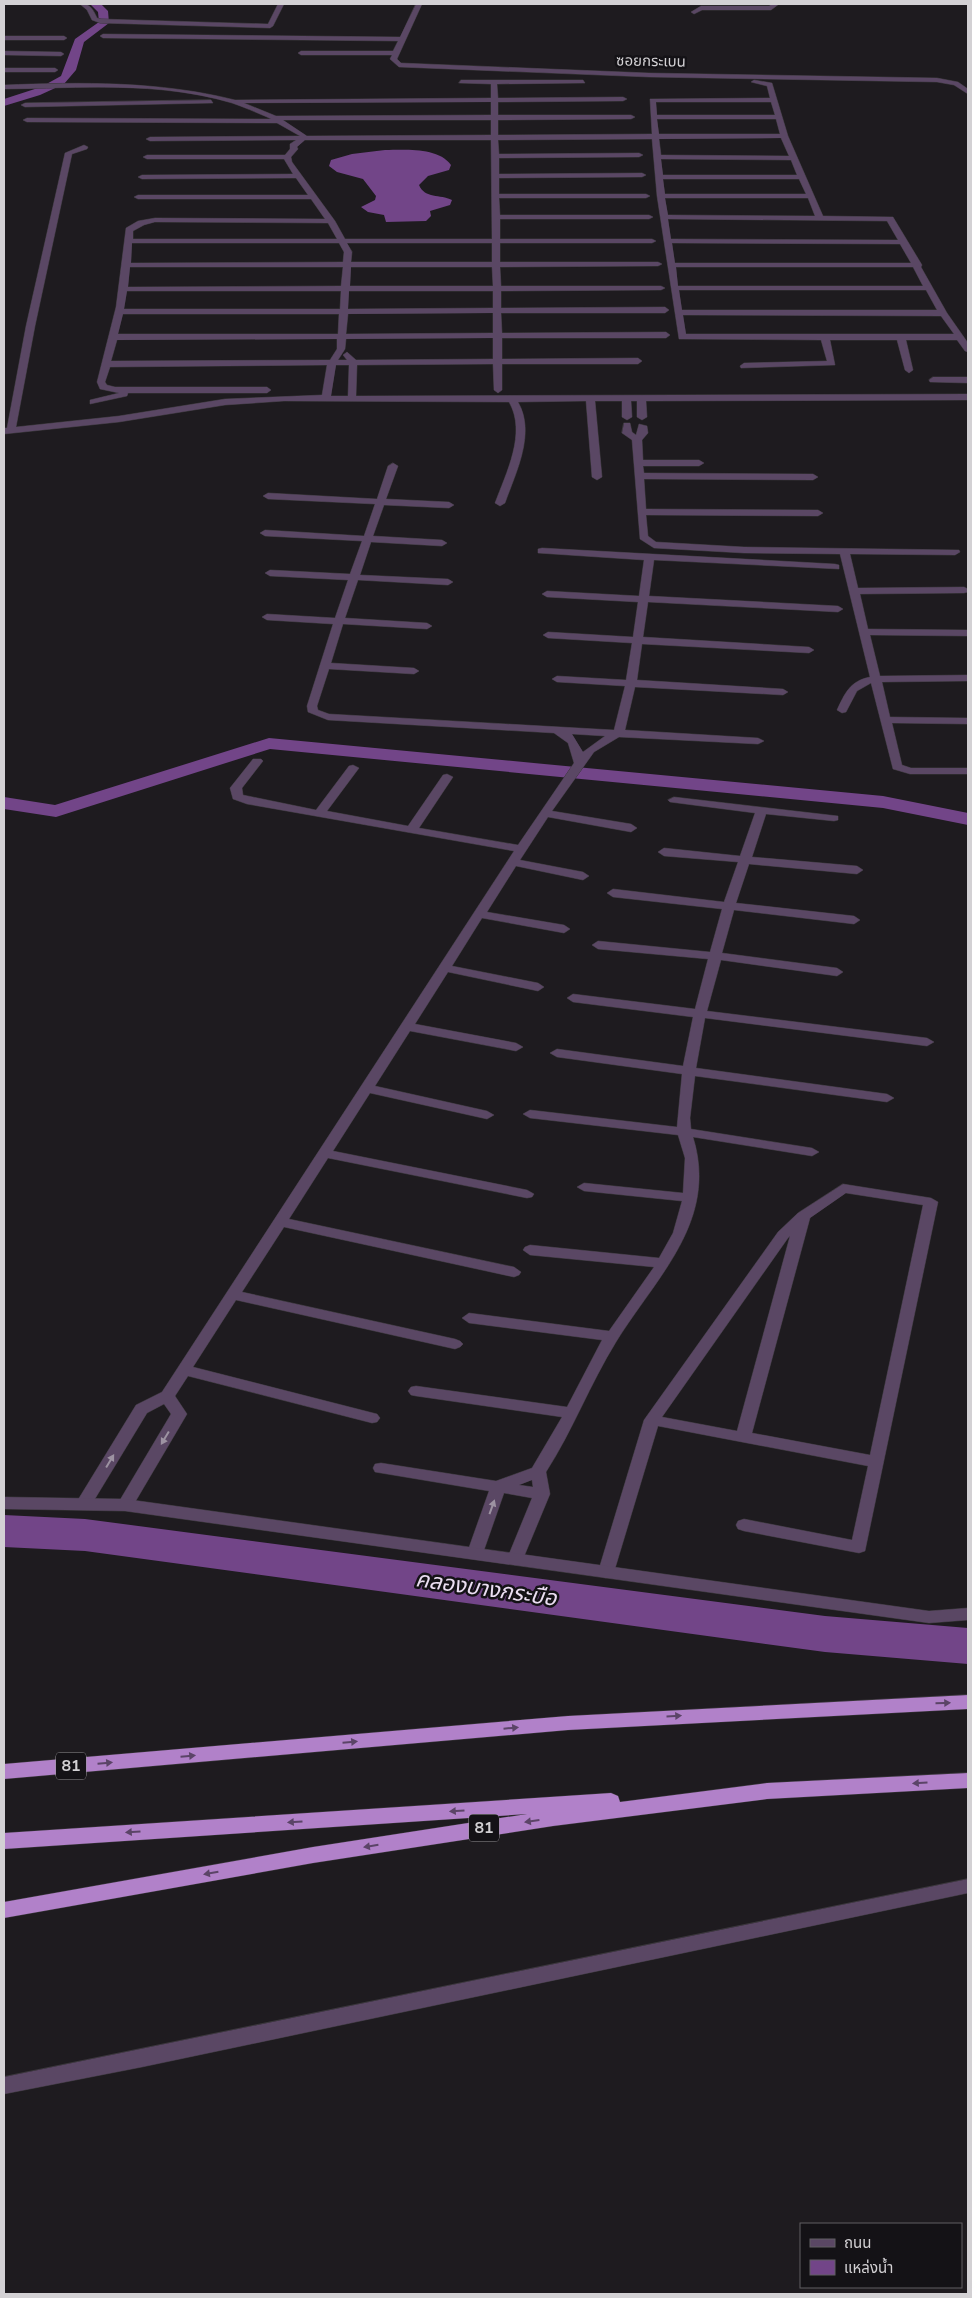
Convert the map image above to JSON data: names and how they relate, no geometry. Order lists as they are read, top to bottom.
{
  "streets": {
    "highway": ["81"],
    "street": ["ซอยกระเบน"]
  },
  "water": ["คลองบางกระบือ"],
  "legend": ["ถนน", "แหล่งน้ำ"]
}
